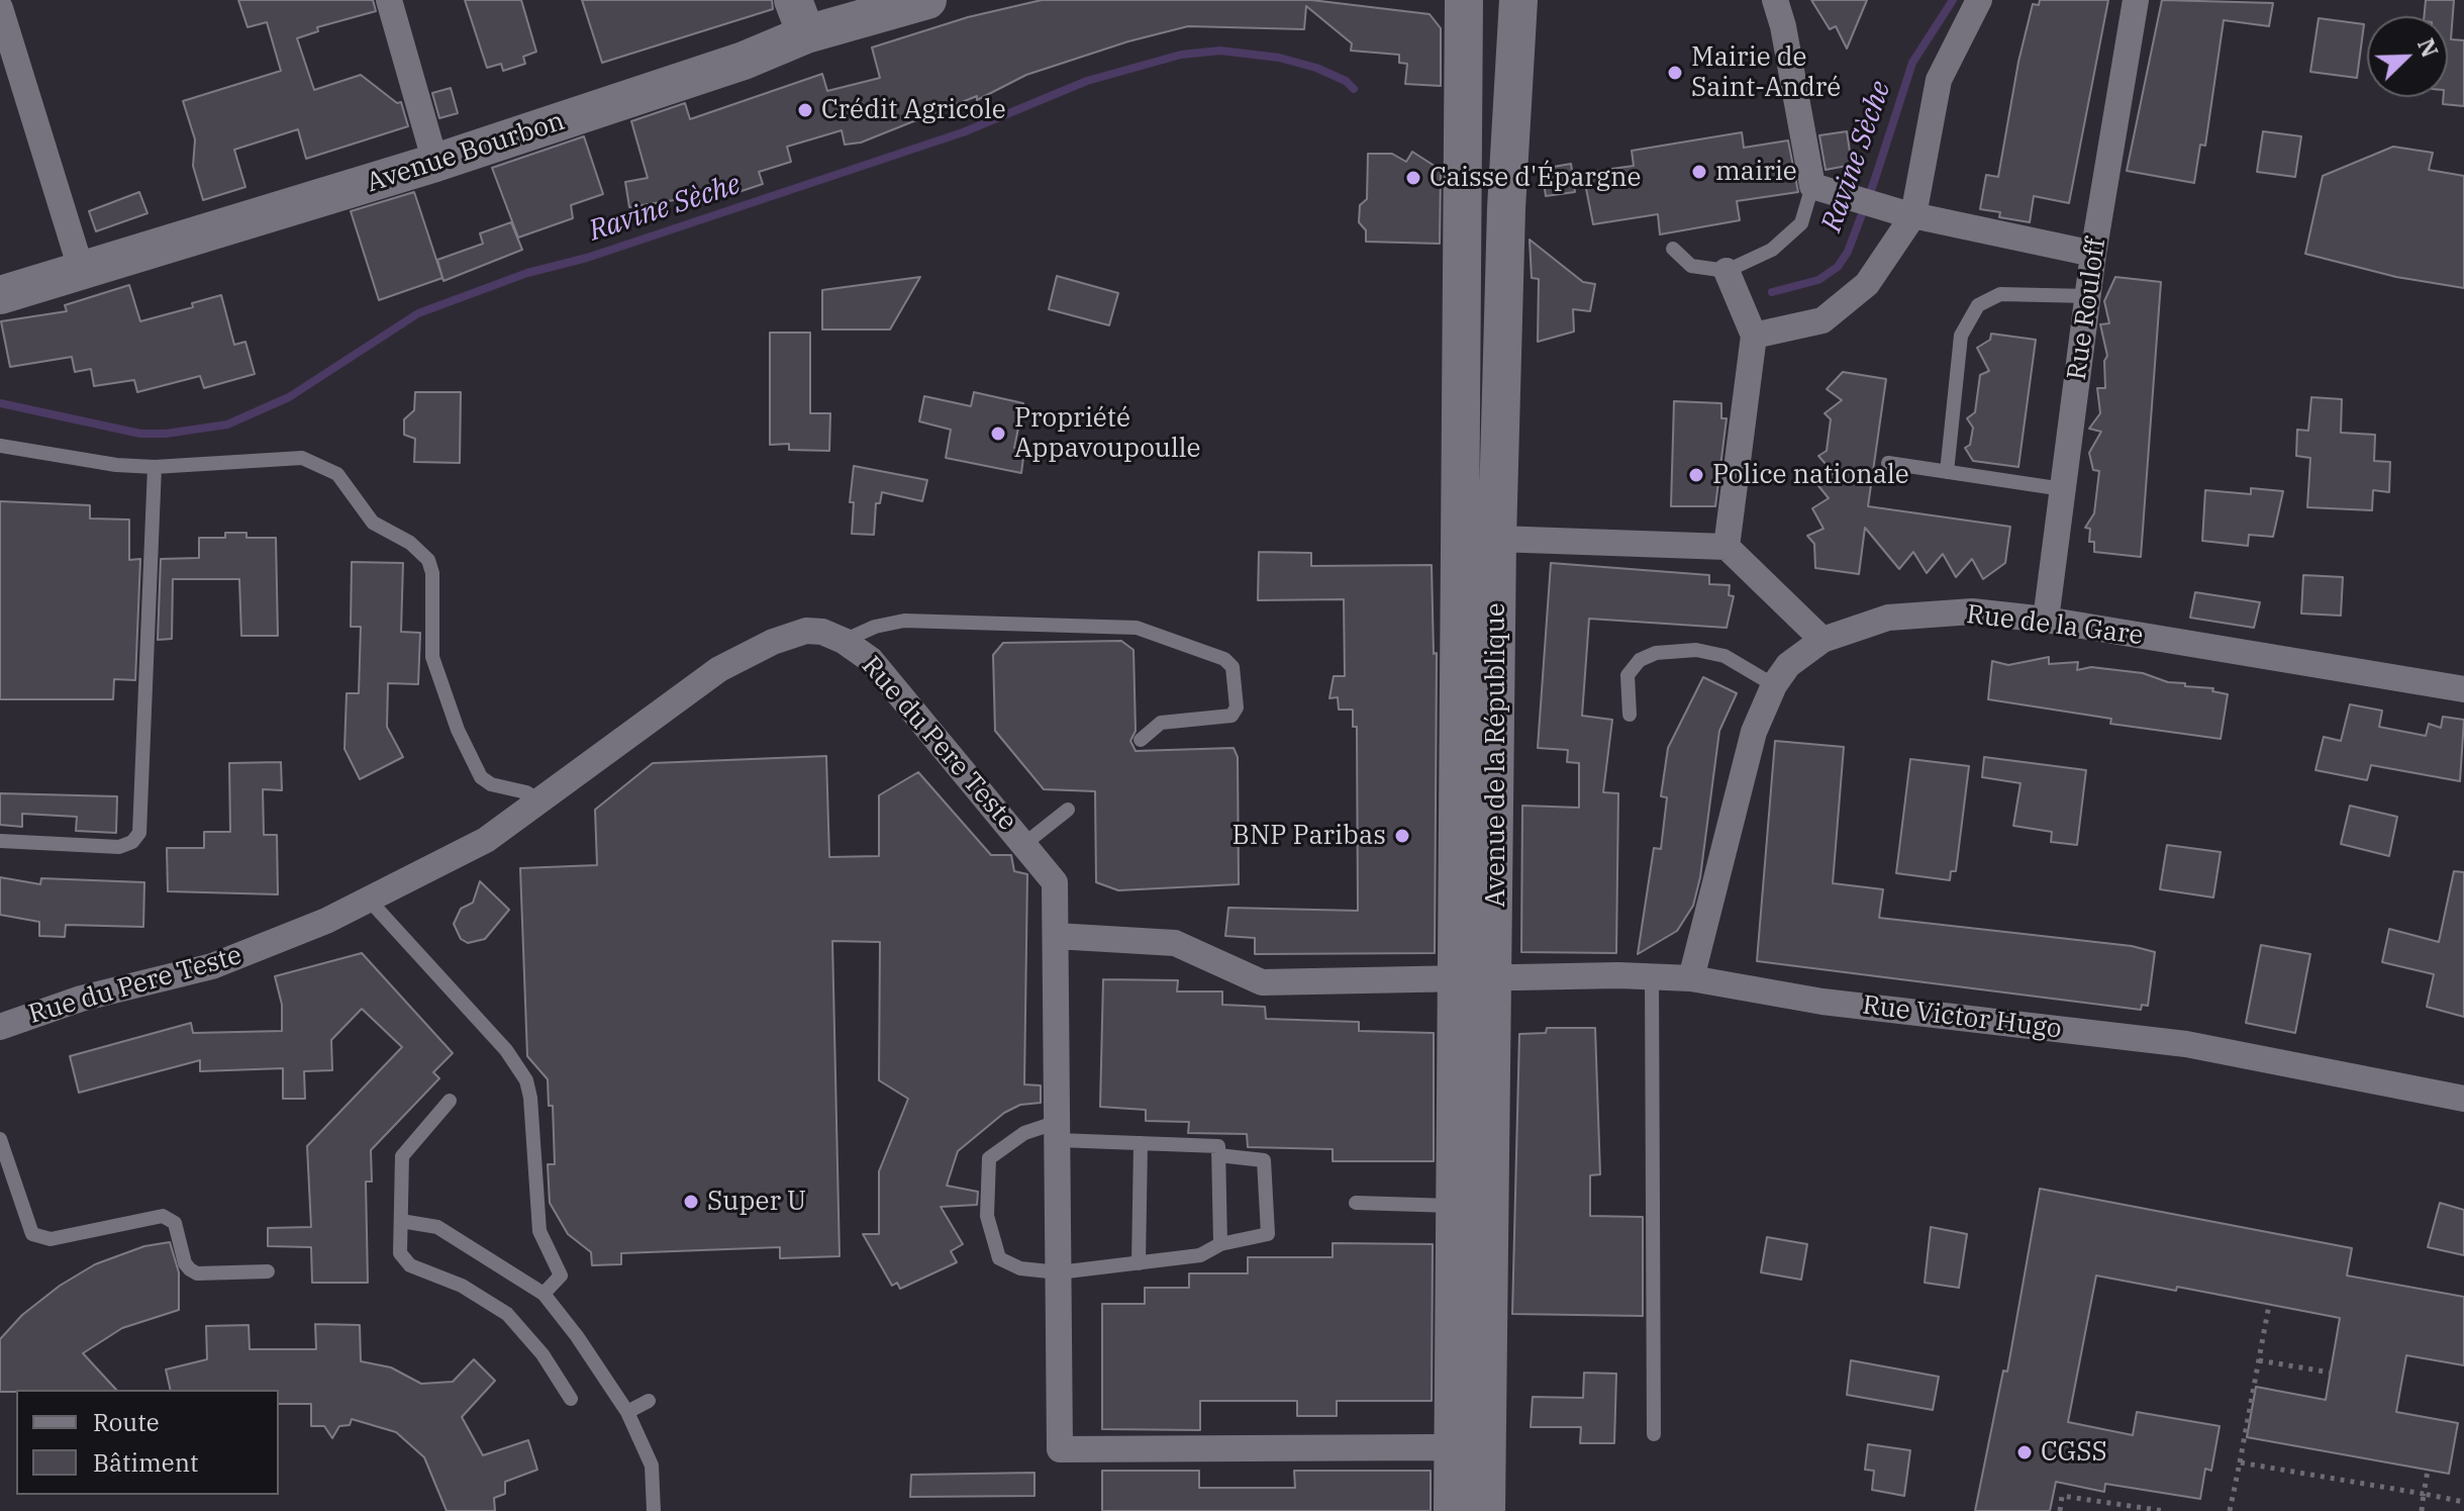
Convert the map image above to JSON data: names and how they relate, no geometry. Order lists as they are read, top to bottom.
{
  "streets": {
    "main road": ["Avenue Bourbon", "Avenue de la République"],
    "street": [
      "Rue Rouloff",
      "Rue de la Gare",
      "Rue du Pere Teste",
      "Rue Victor Hugo"
    ]
  },
  "crossings": [
    ["Rue Rouloff", "Rue de la Gare"],
    ["Rue de la Gare", "Rue Victor Hugo"],
    ["Rue du Pere Teste", "Avenue de la République"],
    ["Rue du Pere Teste", "Rue Victor Hugo"],
    ["Avenue de la République", "Rue Victor Hugo"]
  ],
  "water": ["Ravine Sèche"],
  "places": [
    "Mairie de Saint-André",
    "Crédit Agricole",
    "mairie",
    "Caisse d'Épargne",
    "Propriété Appavoupoulle",
    "Police nationale",
    "BNP Paribas",
    "Super U",
    "CGSS"
  ],
  "legend": ["Route", "Bâtiment"],
  "north": "top right"
}
